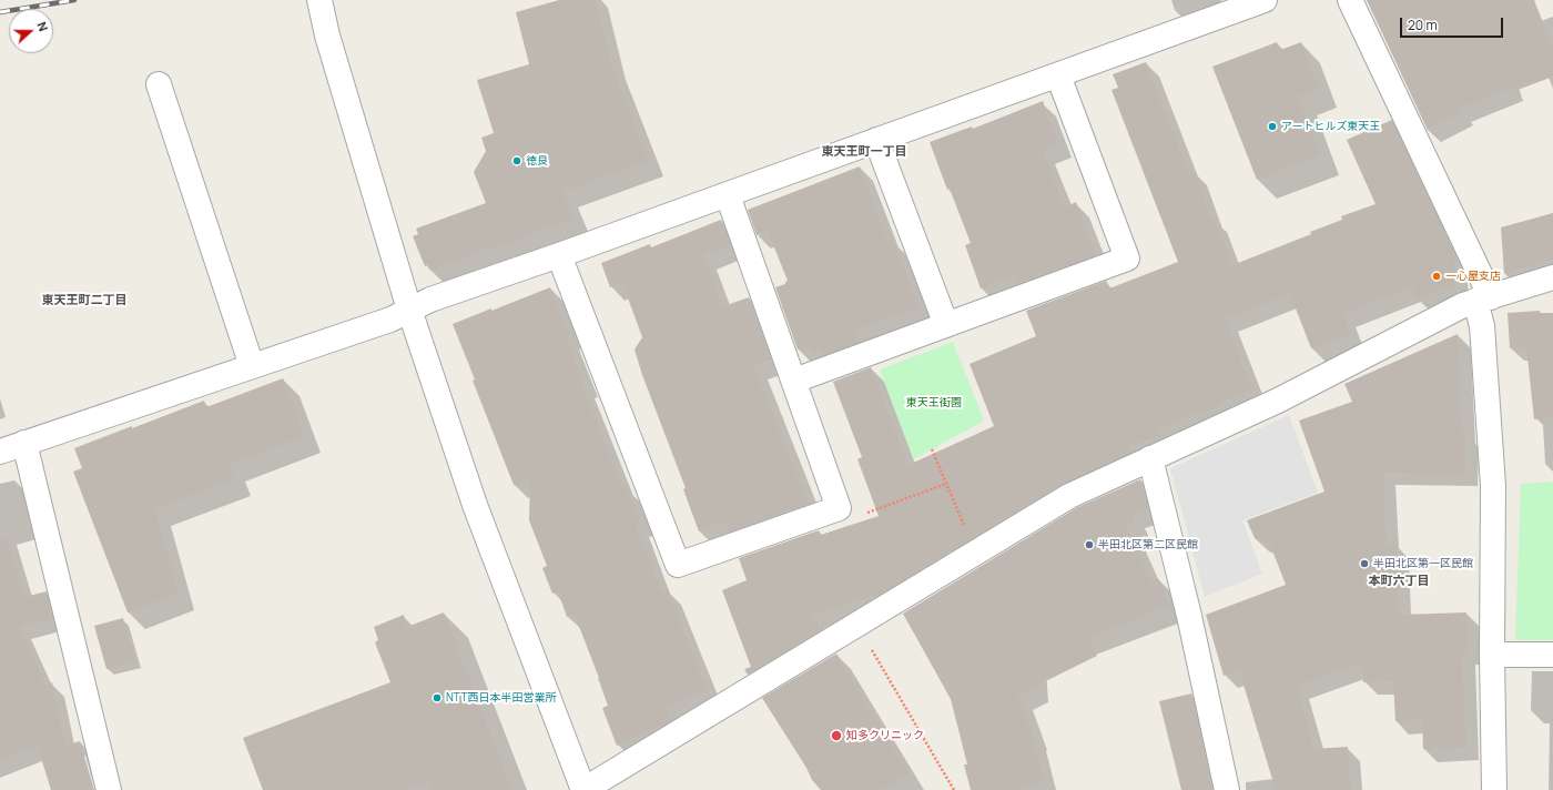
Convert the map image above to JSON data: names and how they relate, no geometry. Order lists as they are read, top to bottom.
{
  "districts": ["東天王町一丁目", "東天王町二丁目", "本町六丁目"],
  "parks": ["東天王街園"],
  "places": [
    "アートヒルズ東天王",
    "徳良",
    "一心屋支店",
    "半田北区第二区民館",
    "半田北区第一区民館",
    "NTT西日本半田営業所",
    "知多クリニック"
  ],
  "scale_bar": "20 m",
  "north": "right"
}
